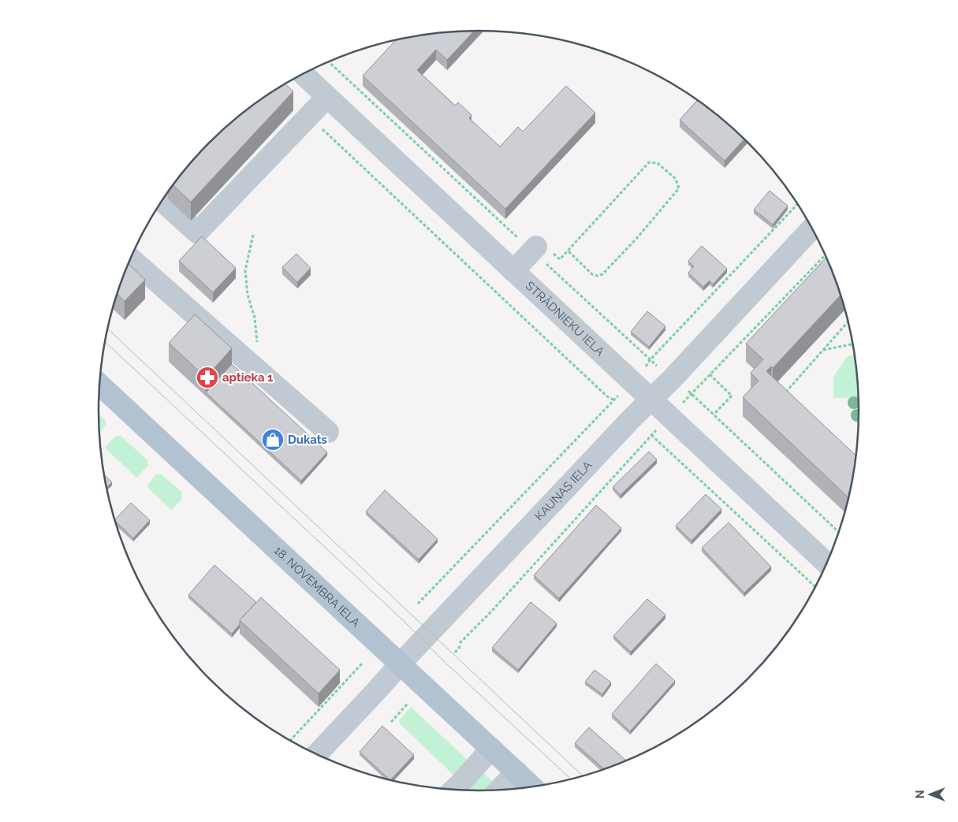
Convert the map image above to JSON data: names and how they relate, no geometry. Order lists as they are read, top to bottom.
{
  "streets": {
    "main road": ["18. NOVEMBRA IELA"],
    "street": ["STRĀDNIEKU IELA", "KAUŅAS IELA"]
  },
  "crossings": [
    ["STRĀDNIEKU IELA", "KAUŅAS IELA"],
    ["KAUŅAS IELA", "18. NOVEMBRA IELA"]
  ],
  "places": {
    "pharmacy": ["aptieka 1"],
    "shop": ["Dukats"]
  },
  "north": "left"
}
